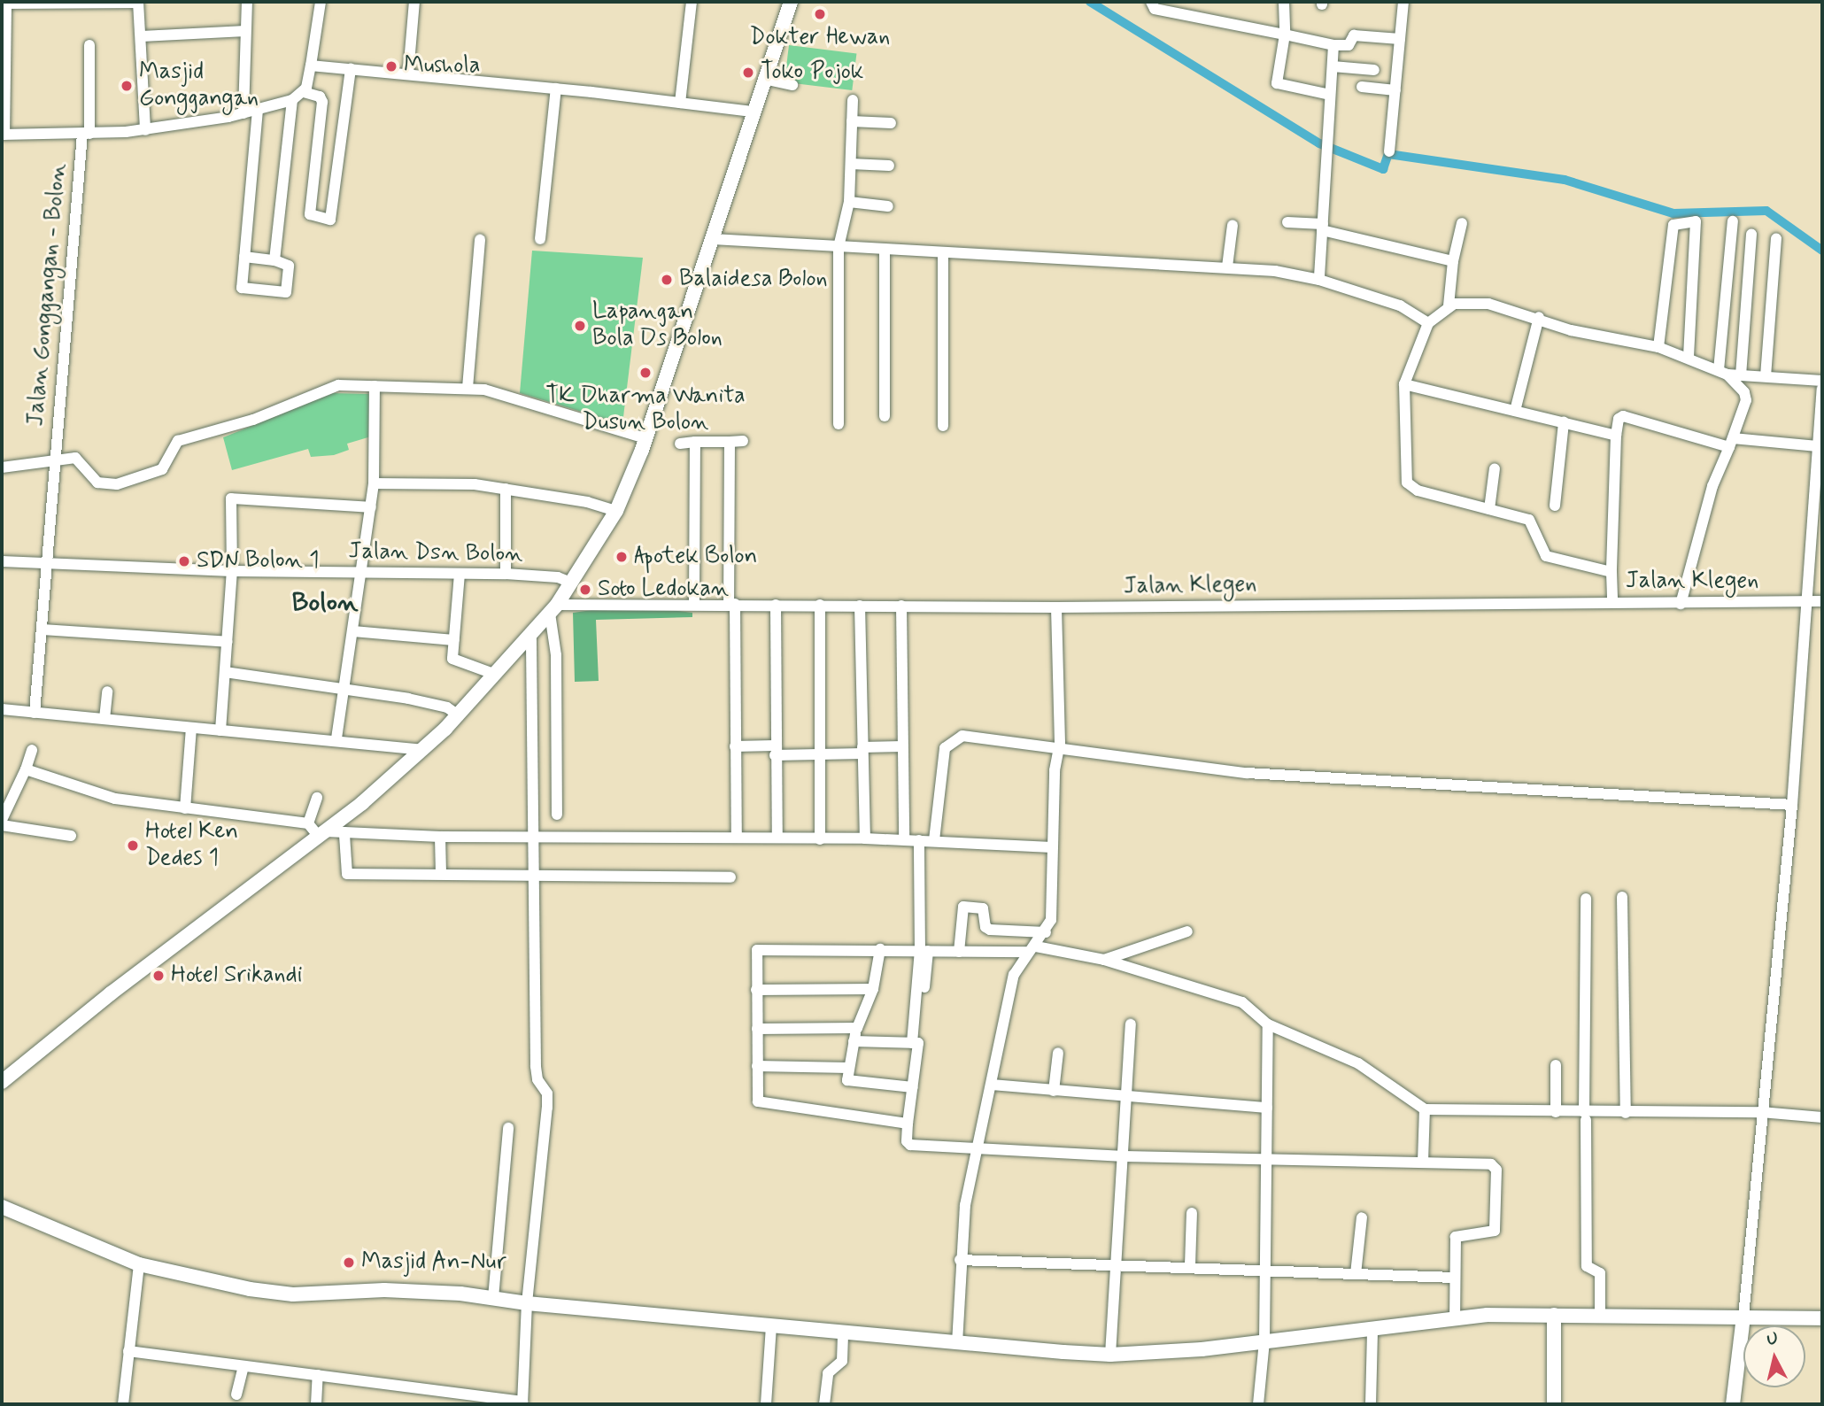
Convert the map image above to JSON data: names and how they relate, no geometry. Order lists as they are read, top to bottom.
{
  "streets": {
    "street": ["Jalan Gonggangan - Bolon", "Jalan Dsn Bolon", "Jalan Klegen"]
  },
  "crossings": [
    ["Jalan Gonggangan - Bolon", "Jalan Dsn Bolon"]
  ],
  "districts": ["Bolon"],
  "places": [
    "Dokter Hewan",
    "Mushola",
    "Toko Pojok",
    "Masjid Gonggangan",
    "Balaidesa Bolon",
    "Lapangan Bola Ds Bolon",
    "TK Dharma Wanita Dusun Bolon",
    "Apotek Bolon",
    "SDN Bolon 1",
    "Soto Ledokan",
    "Hotel Ken Dedes 1",
    "Hotel Srikandi",
    "Masjid An-Nur"
  ],
  "north": "top"
}
